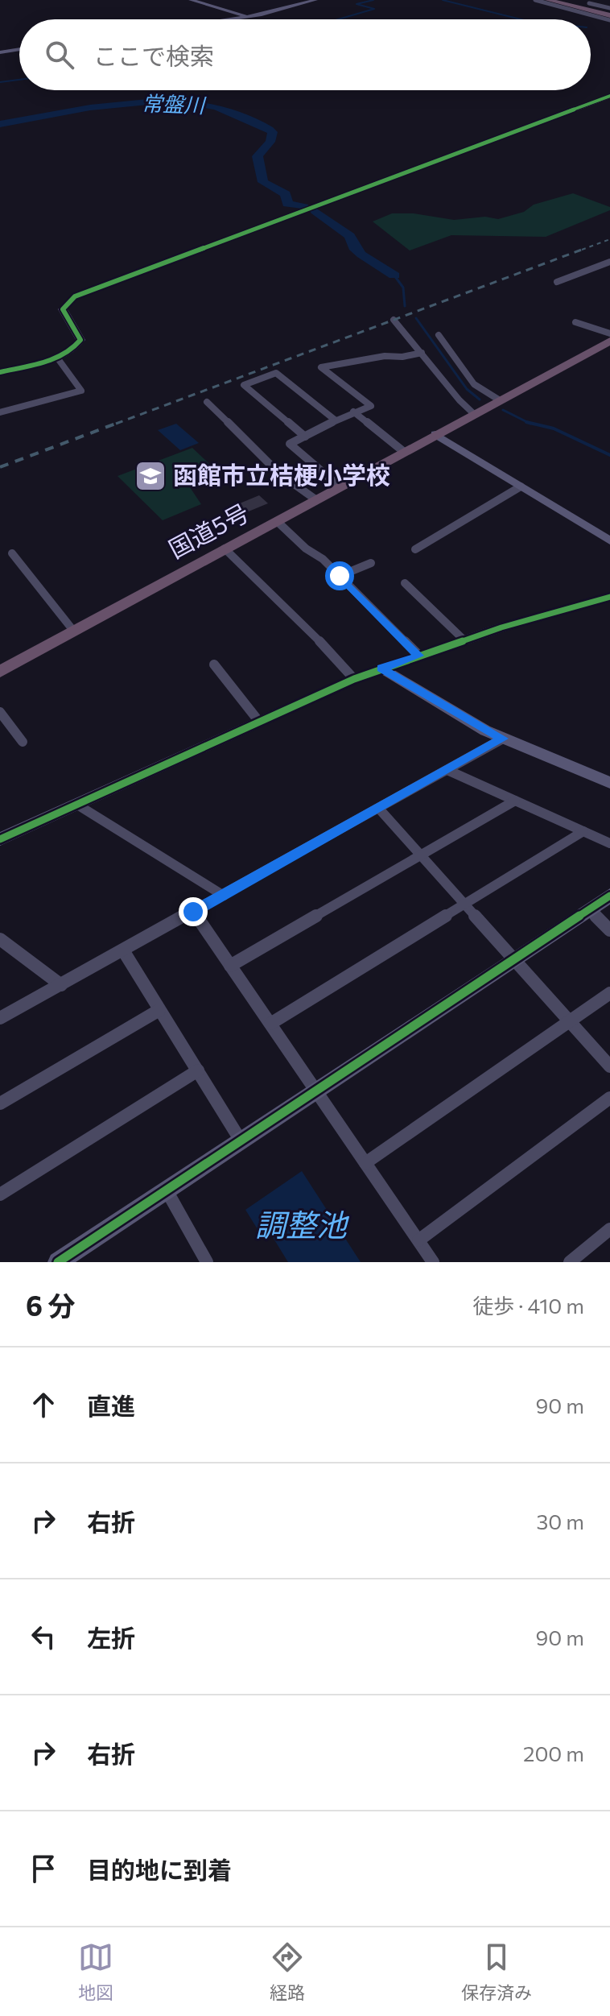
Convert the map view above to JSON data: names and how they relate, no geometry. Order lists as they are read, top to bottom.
{
  "streets": {
    "highway": ["国道5号"]
  },
  "water": ["常盤川", "調整池"],
  "places": {
    "school or university": ["函館市立桔梗小学校"]
  },
  "page": {
    "search": "ここで検索",
    "heading": ["6 分", "徒歩 · 410 m"],
    "list": [
      ["直進", "90 m"],
      ["右折", "30 m"],
      ["左折", "90 m"],
      ["右折", "200 m"],
      "目的地に到着"
    ],
    "nav": ["地図", "経路", "保存済み"]
  }
}
